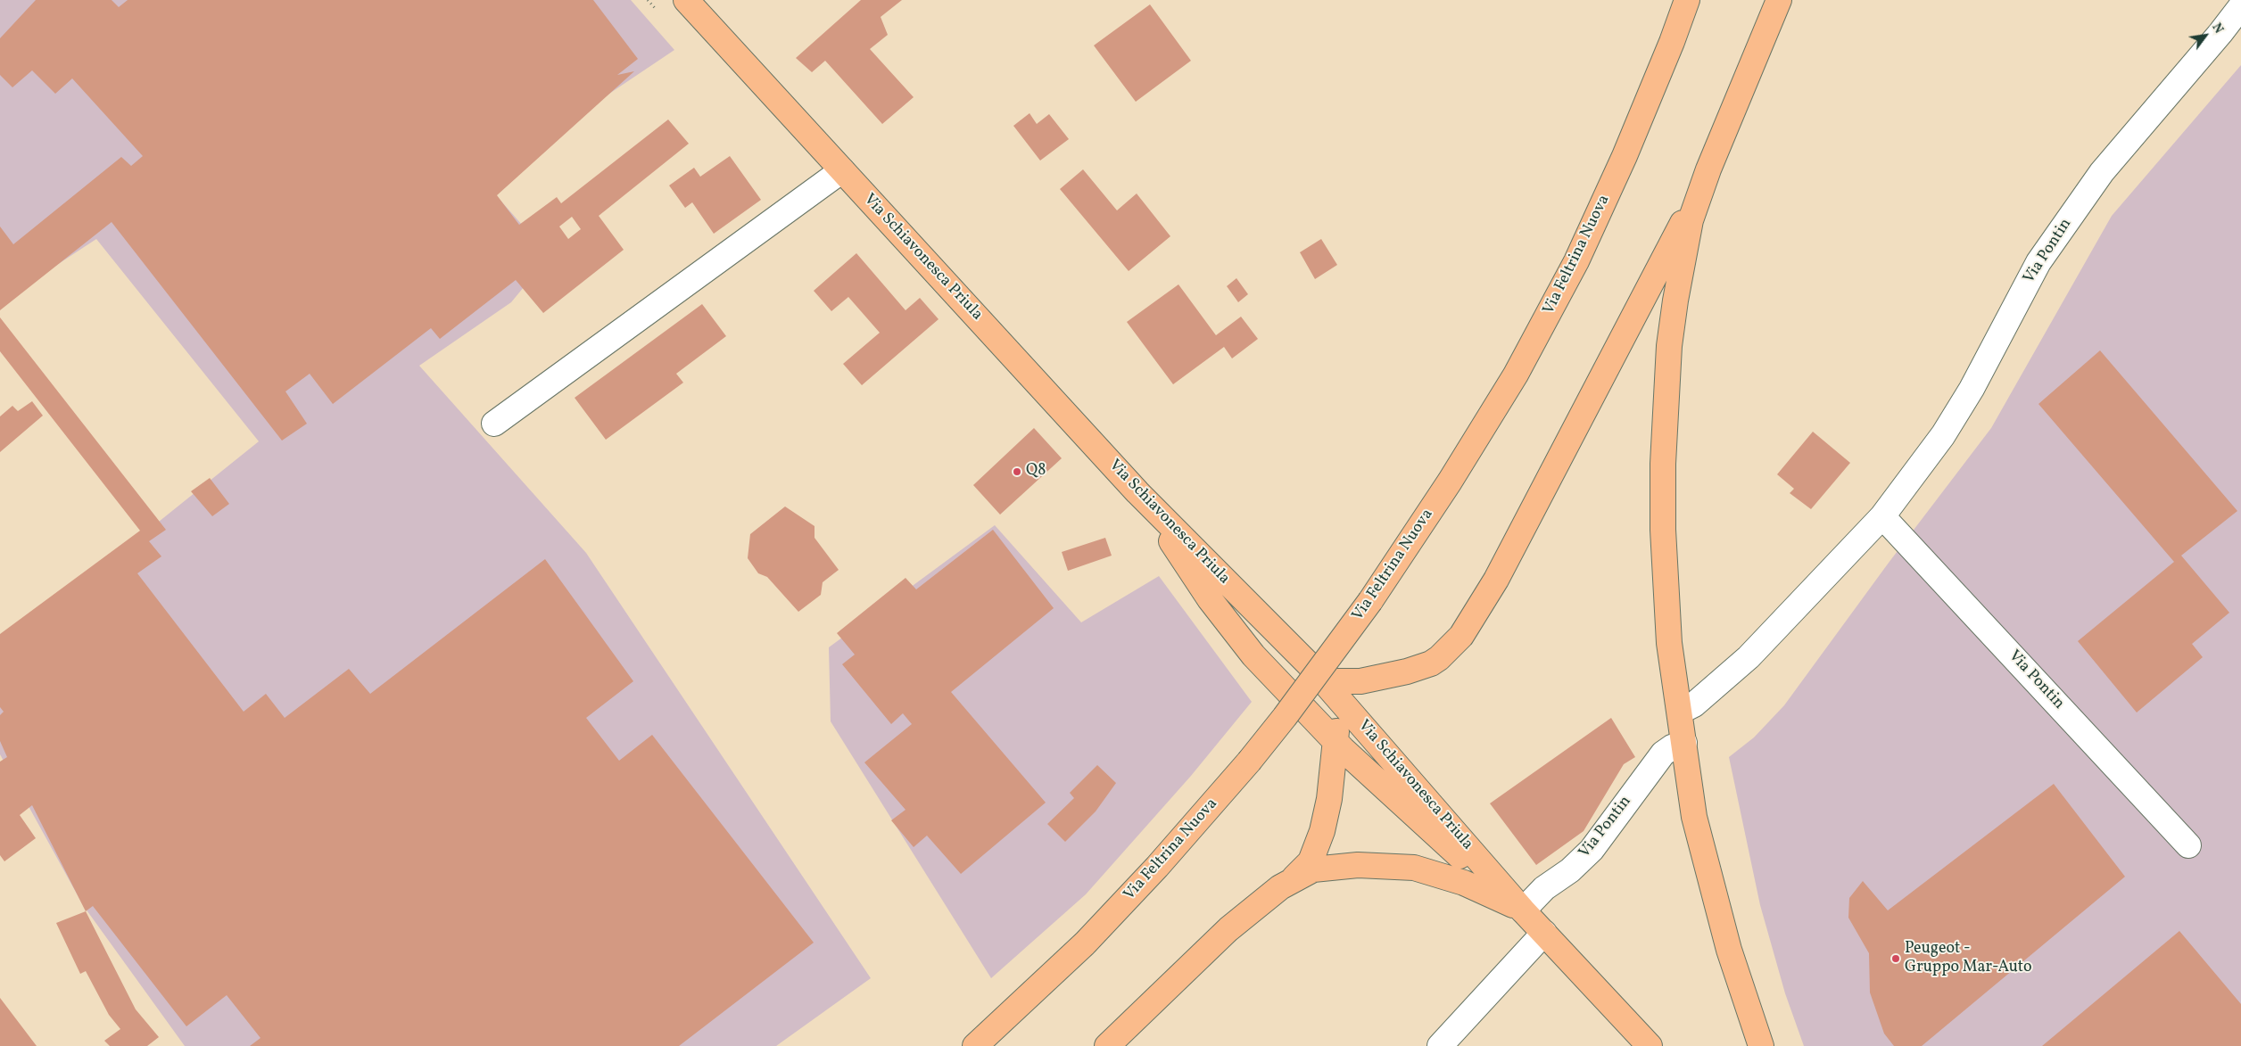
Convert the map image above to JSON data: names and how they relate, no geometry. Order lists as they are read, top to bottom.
{
  "streets": {
    "main road": ["Via Feltrina Nuova", "Via Schiavonesca Priula"],
    "street": ["Via Pontin"]
  },
  "crossings": [
    ["Via Pontin", "Via Schiavonesca Priula"]
  ],
  "places": ["Q8", "Peugeot - Gruppo Mar-Auto"],
  "north": "top right"
}
